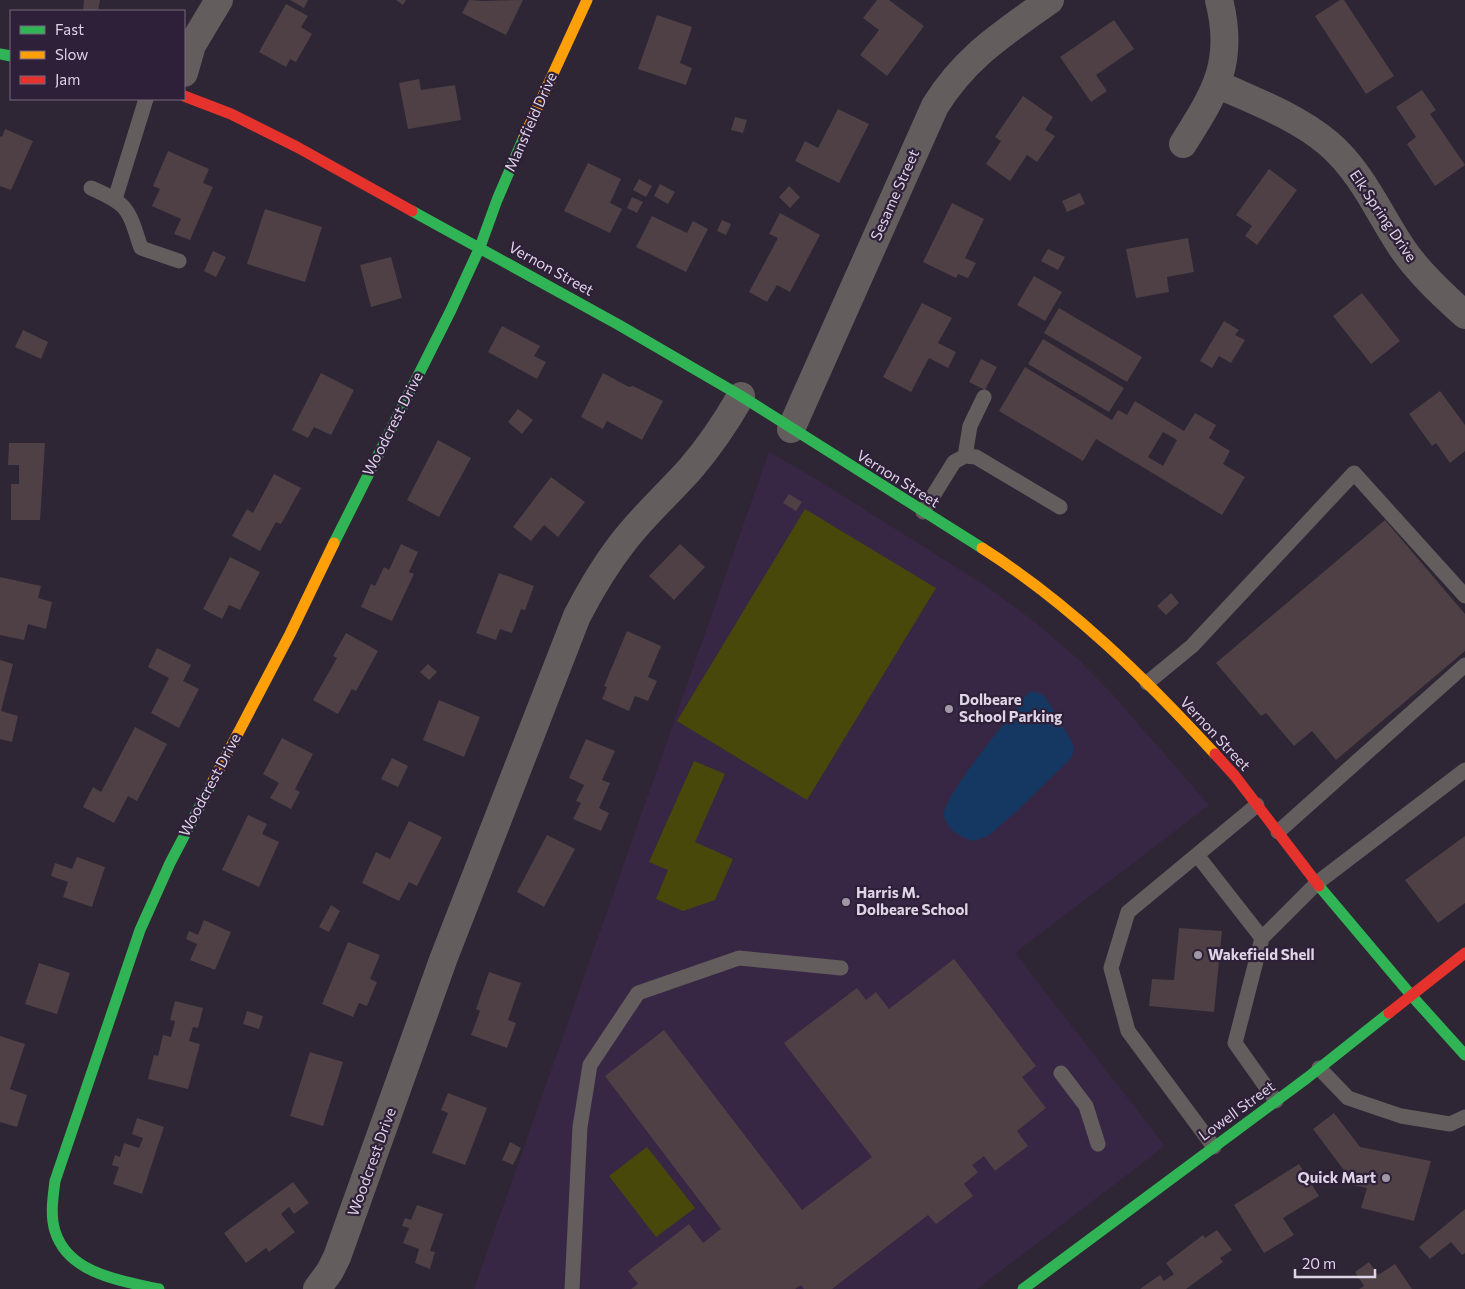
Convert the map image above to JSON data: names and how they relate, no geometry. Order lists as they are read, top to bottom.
{
  "streets": {
    "main road": [
      "Mansfield Drive",
      "Vernon Street",
      "Woodcrest Drive",
      "Lowell Street"
    ],
    "street": ["Sesame Street", "Elk Spring Drive"]
  },
  "crossings": [
    ["Mansfield Drive", "Vernon Street"],
    ["Mansfield Drive", "Woodcrest Drive"],
    ["Sesame Street", "Vernon Street"],
    ["Vernon Street", "Woodcrest Drive"],
    ["Vernon Street", "Lowell Street"]
  ],
  "places": [
    "Dolbeare School Parking",
    "Harris M. Dolbeare School",
    "Wakefield Shell",
    "Quick Mart"
  ],
  "legend": ["Fast", "Slow", "Jam"],
  "scale_bar": "20 m"
}
